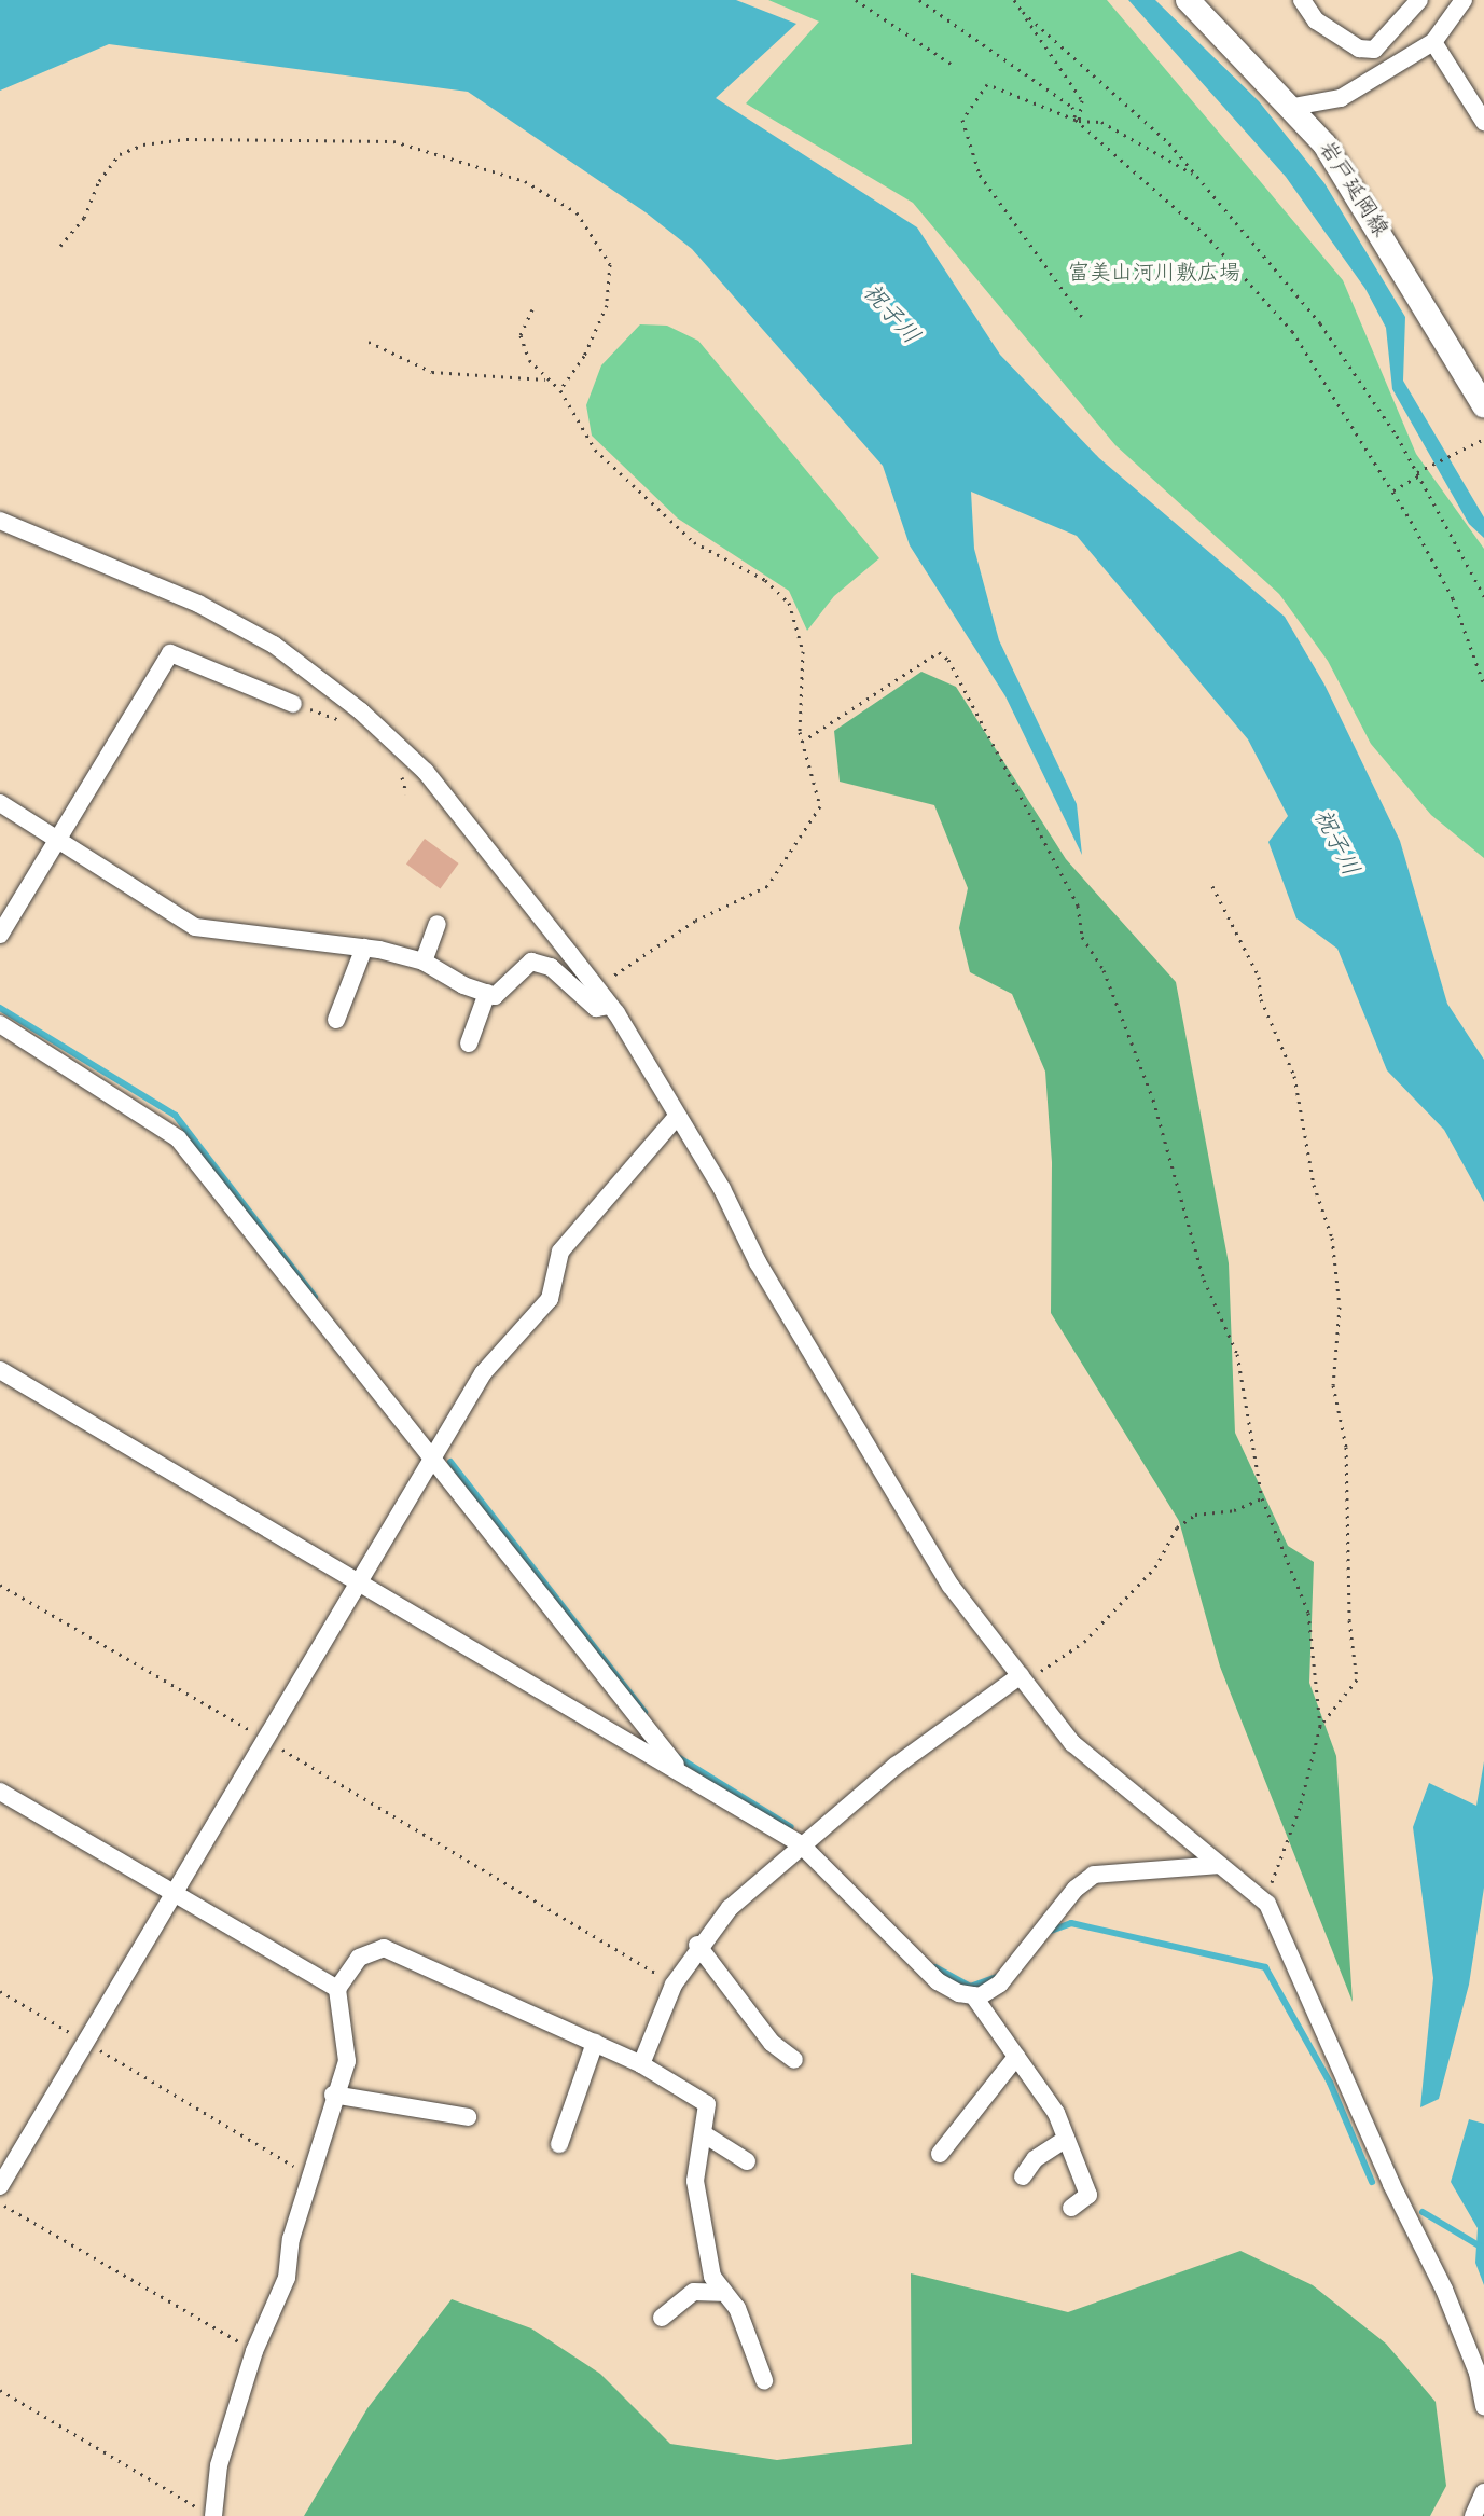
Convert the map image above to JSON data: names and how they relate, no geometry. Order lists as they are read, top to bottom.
{
  "streets": {
    "main road": ["岩戸延岡線"]
  },
  "water": ["祝子川"],
  "parks": ["富美山河川敷広場"]
}
